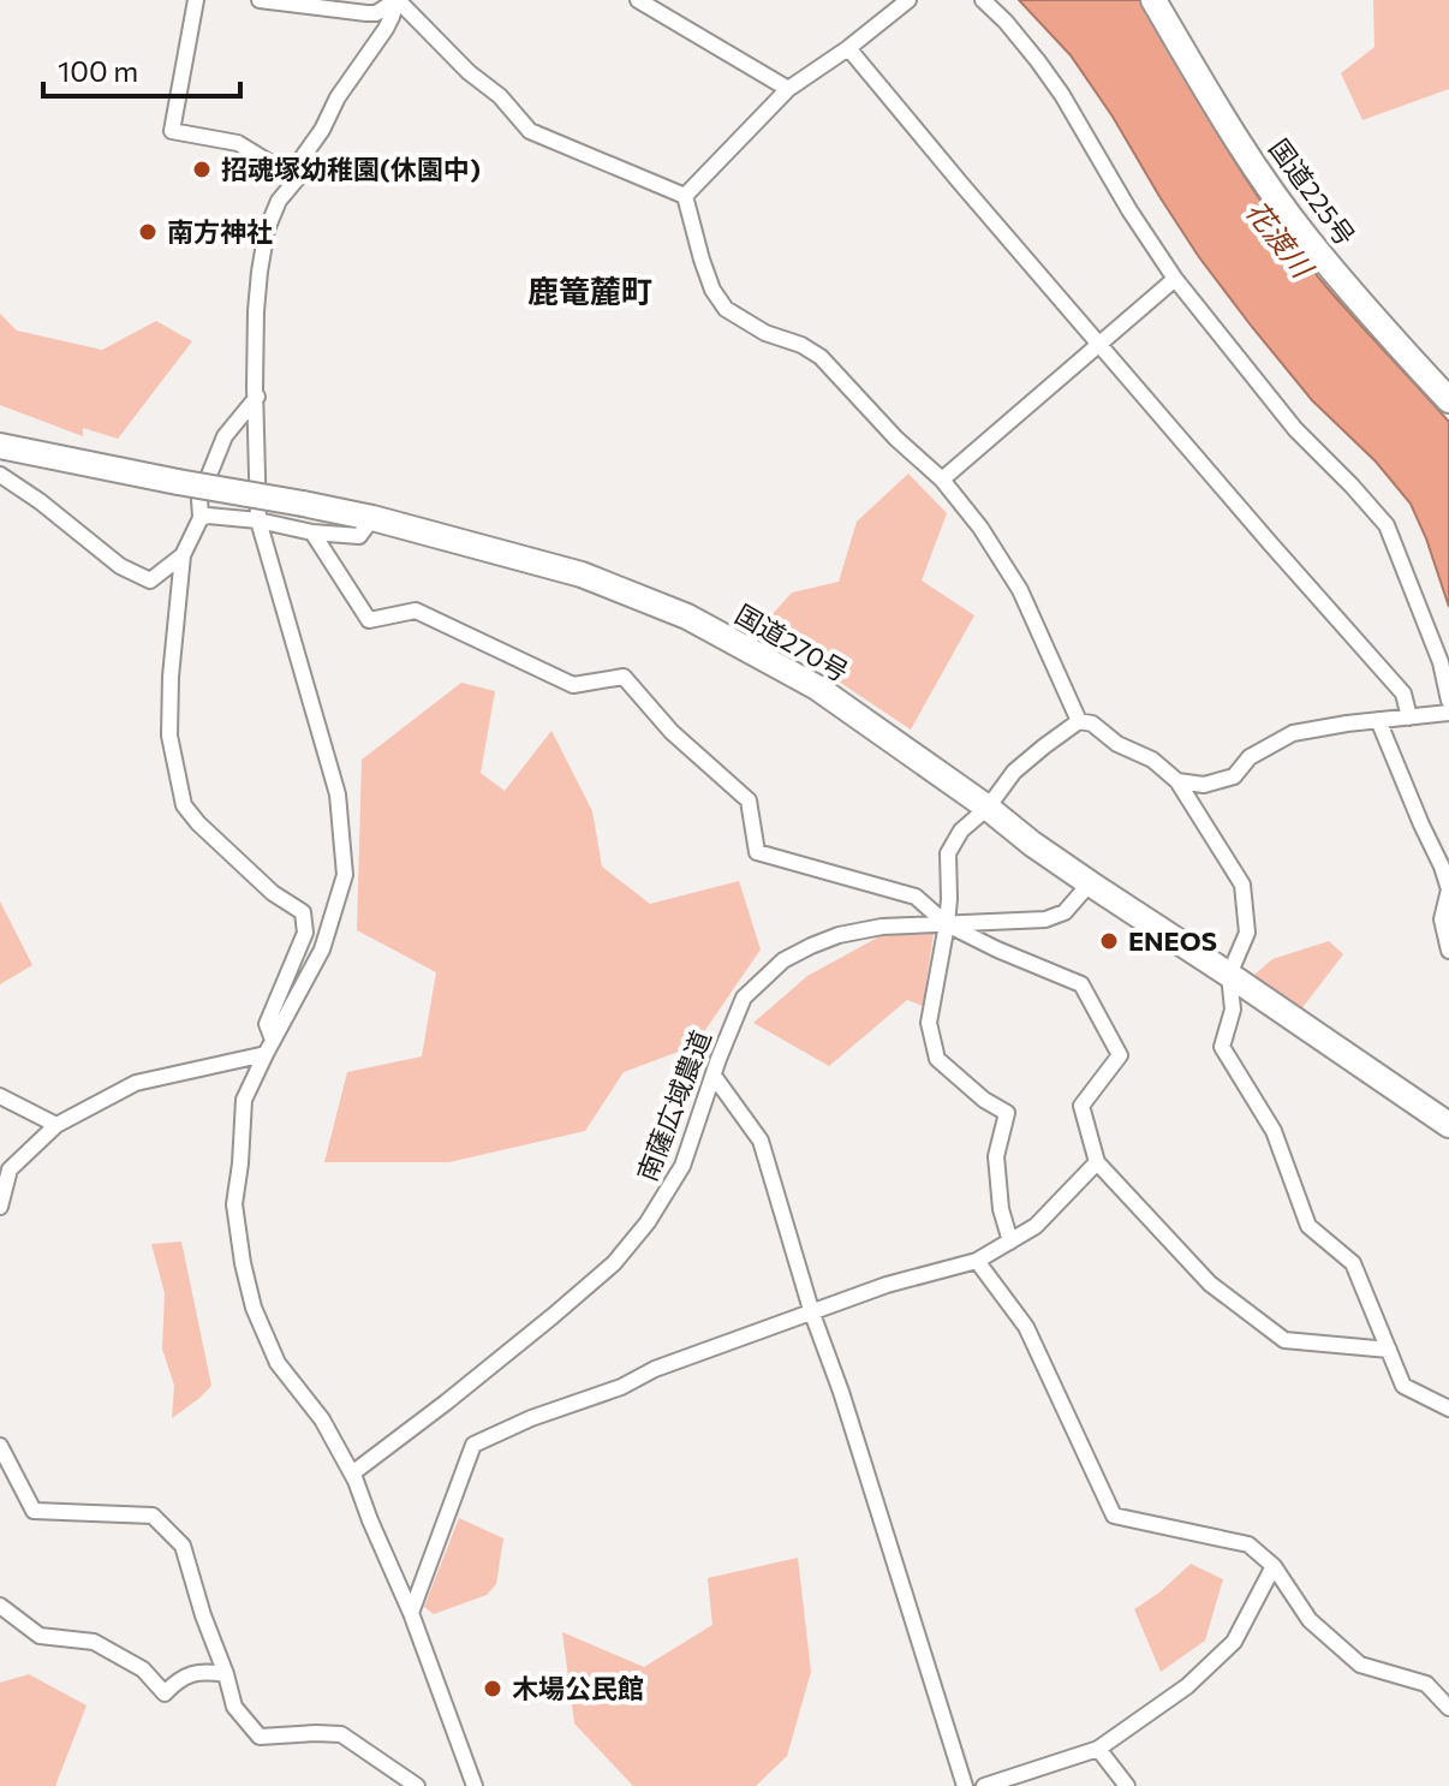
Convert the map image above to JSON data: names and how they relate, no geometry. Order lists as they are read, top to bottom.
{
  "streets": {
    "highway": ["国道225号", "国道270号"],
    "street": ["南薩広域農道"]
  },
  "crossings": [
    ["国道270号", "南薩広域農道"]
  ],
  "districts": ["鹿篭麓町"],
  "water": ["花渡川"],
  "places": [
    "招魂塚幼稚園(休園中)",
    "南方神社",
    "ENEOS",
    "木場公民館"
  ],
  "scale_bar": "100 m"
}
